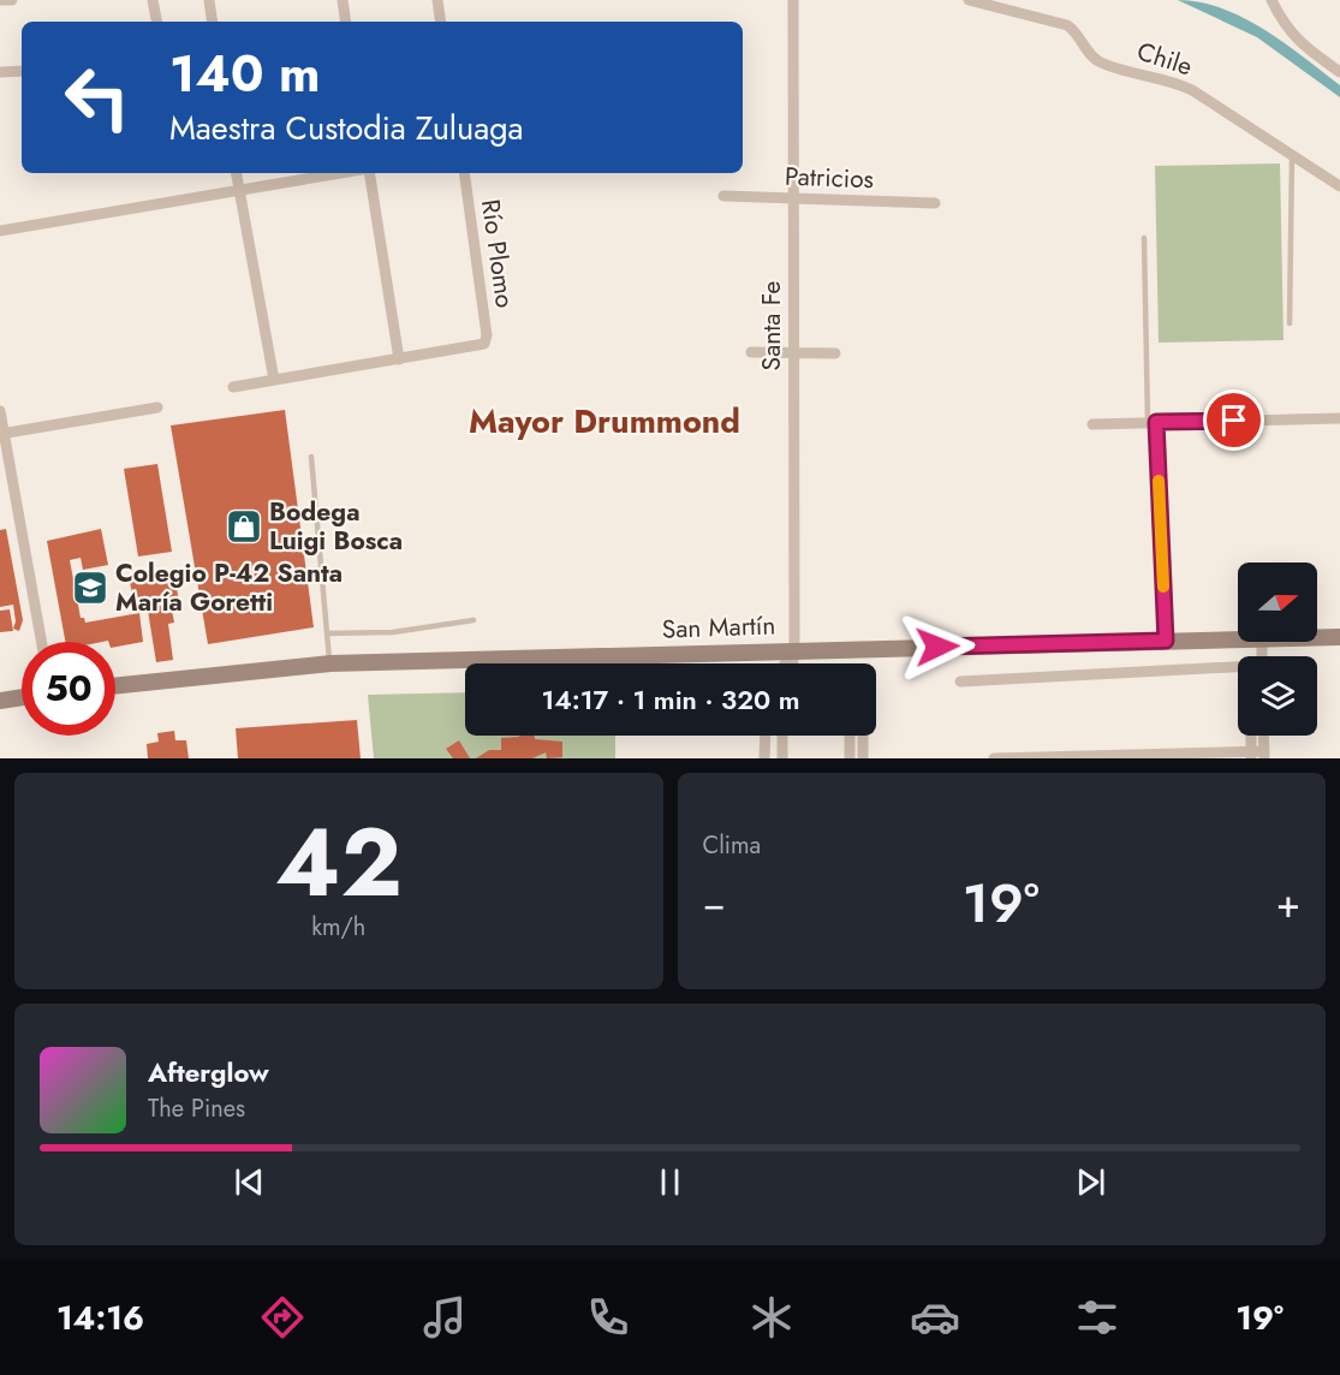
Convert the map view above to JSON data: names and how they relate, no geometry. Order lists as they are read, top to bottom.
{
  "streets": {
    "main road": ["San Martín"],
    "street": [
      "Chile",
      "Patricios",
      "Río Plomo",
      "Santa Fe"
    ]
  },
  "crossings": [
    ["Patricios", "Santa Fe"],
    ["Santa Fe", "San Martín"]
  ],
  "districts": ["Mayor Drummond"],
  "places": {
    "shop": ["Bodega Luigi Bosca"],
    "school or university": ["Colegio P-42 Santa María Goretti"]
  },
  "north": "right",
  "page": {
    "turn": ["140 m", "Maestra Custodia Zuluaga"],
    "limit": "50",
    "trip": "14:17 · 1 min · 320 m",
    "tile": [
      ["42", "km/h"],
      "Clima"
    ],
    "heat": ["−", "19°", "+"],
    "song": ["Afterglow", "The Pines"],
    "tabs": ["14:16", "19°"]
  }
}
